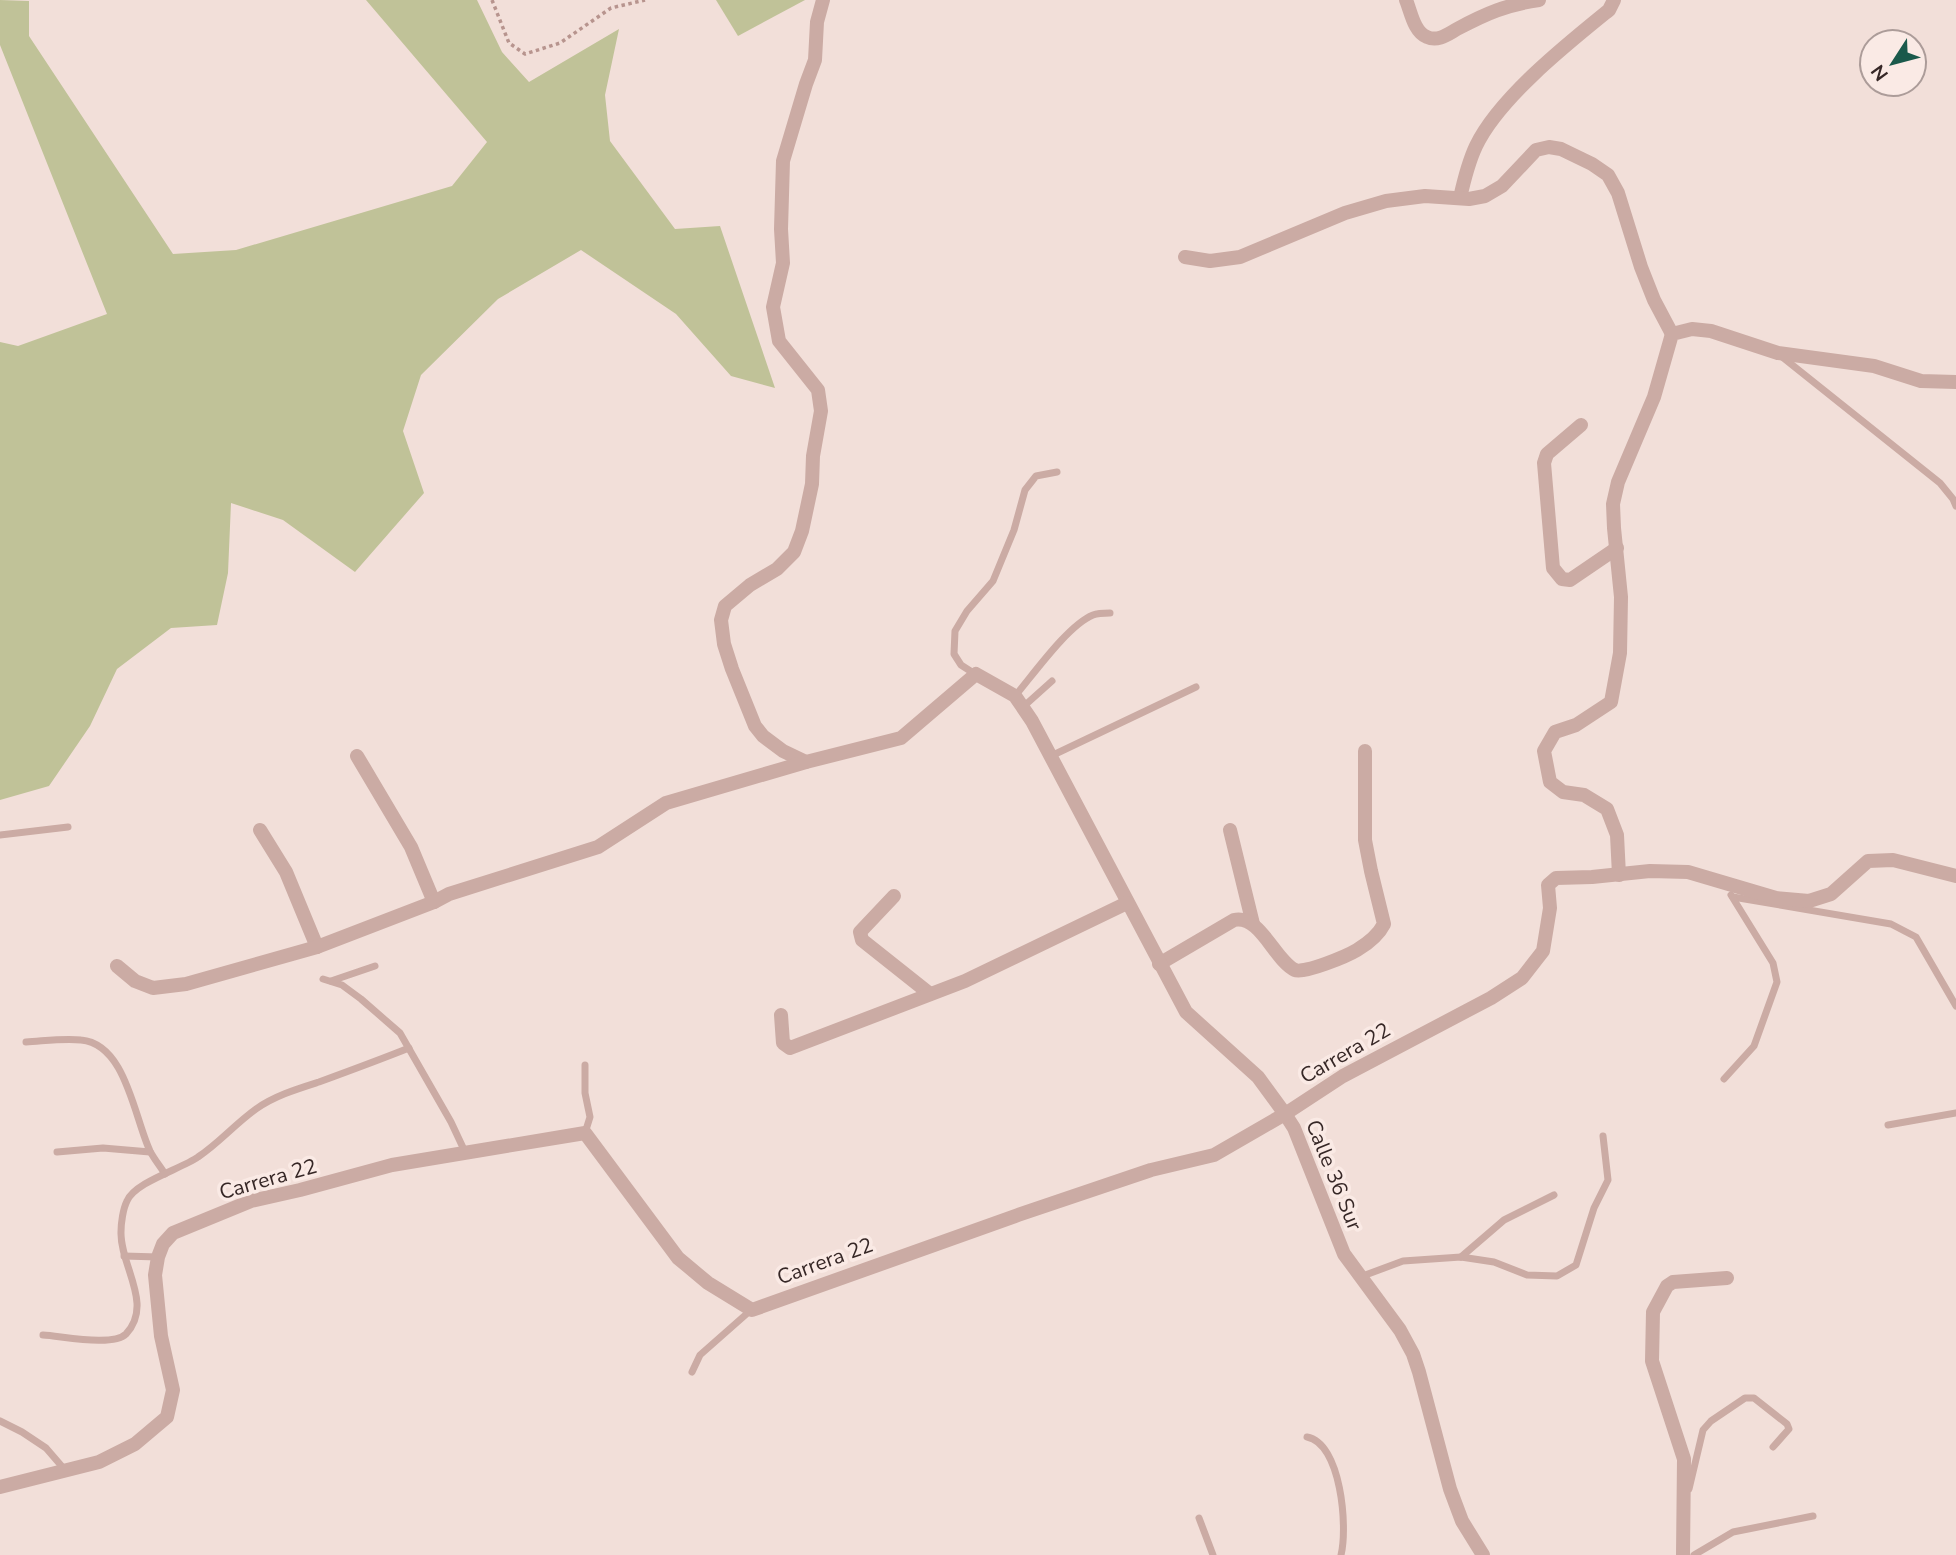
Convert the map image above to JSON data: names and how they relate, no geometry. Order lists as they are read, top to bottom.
{
  "streets": {
    "street": ["Carrera 22", "Calle 36 Sur"]
  },
  "crossings": [
    ["Carrera 22", "Calle 36 Sur"]
  ],
  "north": "bottom left"
}
